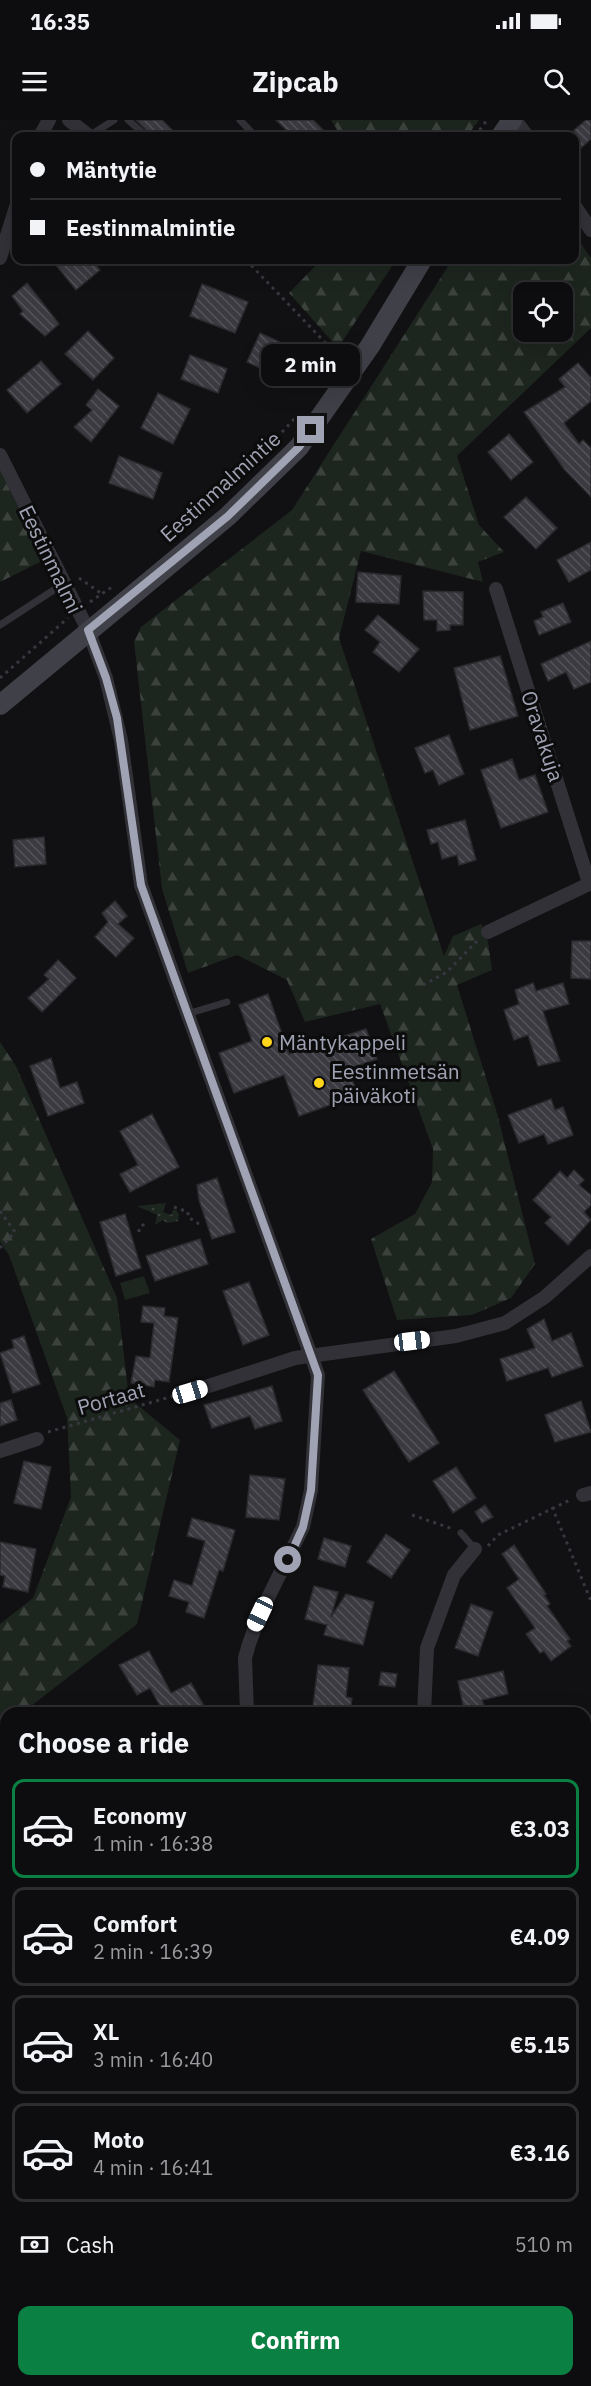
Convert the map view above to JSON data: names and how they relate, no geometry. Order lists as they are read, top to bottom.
{
  "streets": {
    "street": ["Eestinmalmintie", "Eestinmalmi", "Oravakuja"],
    "path": ["Portaat"]
  },
  "crossings": [
    ["Eestinmalmintie", "Eestinmalmi"]
  ],
  "places": ["Mäntykappeli", "Eestinmetsän päiväkoti"],
  "page": {
    "status": "16:35",
    "header": "Zipcab",
    "banner": ["Mäntytie", "Eestinmalmintie"],
    "bubble": "2 min",
    "heading": "Choose a ride",
    "list": [
      {
        "name": "Economy",
        "note": "1 min · 16:38",
        "value": "€3.03"
      },
      {
        "name": "Comfort",
        "note": "2 min · 16:39",
        "value": "€4.09"
      },
      {
        "name": "XL",
        "note": "3 min · 16:40",
        "value": "€5.15"
      },
      {
        "name": "Moto",
        "note": "4 min · 16:41",
        "value": "€3.16"
      }
    ],
    "pay": ["Cash", "510 m"],
    "buttons": "Confirm"
  }
}
